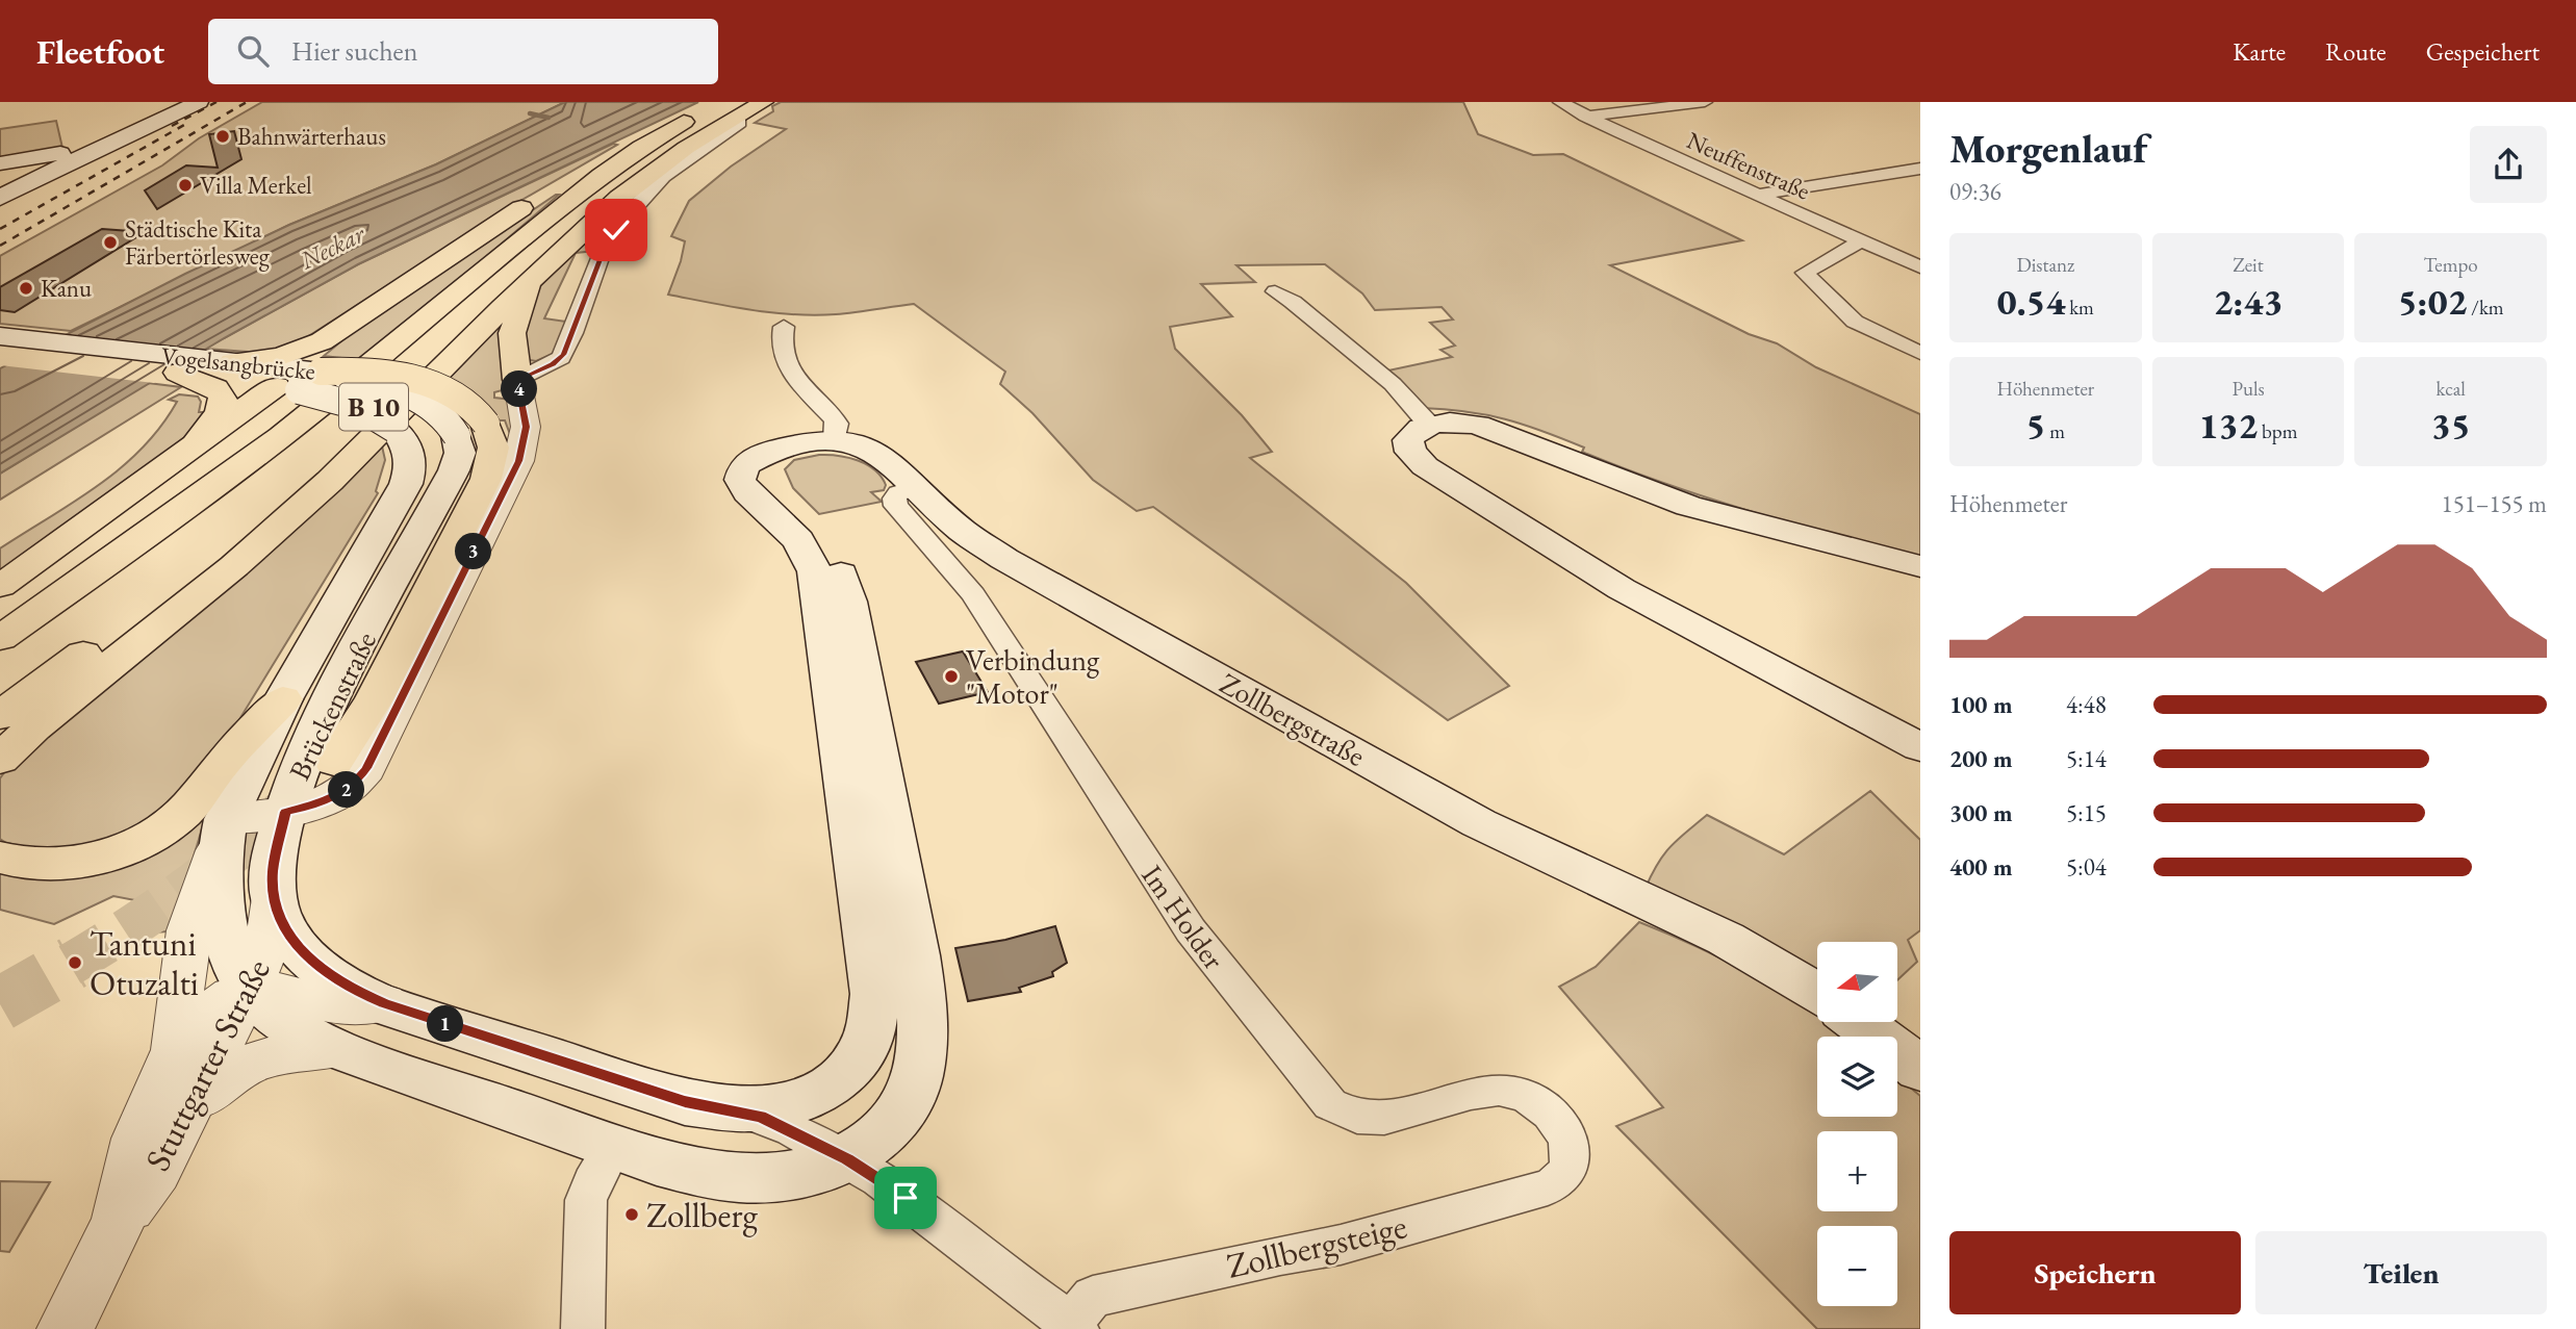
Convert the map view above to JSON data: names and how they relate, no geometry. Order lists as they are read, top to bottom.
{
  "streets": {
    "highway": ["B 10"],
    "main road": ["Vogelsangbrücke", "Brückenstraße", "Zollbergstraße"],
    "street": [
      "Neuffenstraße",
      "Im Holder",
      "Stuttgarter Straße",
      "Zollbergsteige"
    ]
  },
  "crossings": [
    ["Vogelsangbrücke", "Brückenstraße"],
    ["Brückenstraße", "Zollbergstraße"],
    ["Brückenstraße", "Stuttgarter Straße"],
    ["Zollbergstraße", "Im Holder"],
    ["Im Holder", "Zollbergsteige"]
  ],
  "water": ["Neckar"],
  "places": [
    "Bahnwärterhaus",
    "Villa Merkel",
    "Städtische Kita Färbertörlesweg",
    "Kanu",
    "Verbindung \"Motor\"",
    "Tantuni Otuzalti",
    "Zollberg"
  ],
  "north": "left",
  "page": {
    "header": "Fleetfoot",
    "search": "Hier suchen",
    "nav": ["Karte", "Route", "Gespeichert"],
    "heading": ["Morgenlauf", "09:36"],
    "stats": [
      ["Distanz", "0.54 km"],
      ["Zeit", "2:43"],
      ["Tempo", "5:02 /km"],
      ["Höhenmeter", "5 m"],
      ["Puls", "132 bpm"],
      ["kcal", "35"]
    ],
    "pins": [
      "4",
      "3",
      "2",
      "1"
    ],
    "chart": ["Höhenmeter", "151–155 m"],
    "list": [
      {
        "name": "100 m",
        "note": "4:48"
      },
      {
        "name": "200 m",
        "note": "5:14"
      },
      {
        "name": "300 m",
        "note": "5:15"
      },
      {
        "name": "400 m",
        "note": "5:04"
      }
    ],
    "map_buttons": ["+", "−"],
    "buttons": ["Speichern", "Teilen"]
  }
}
